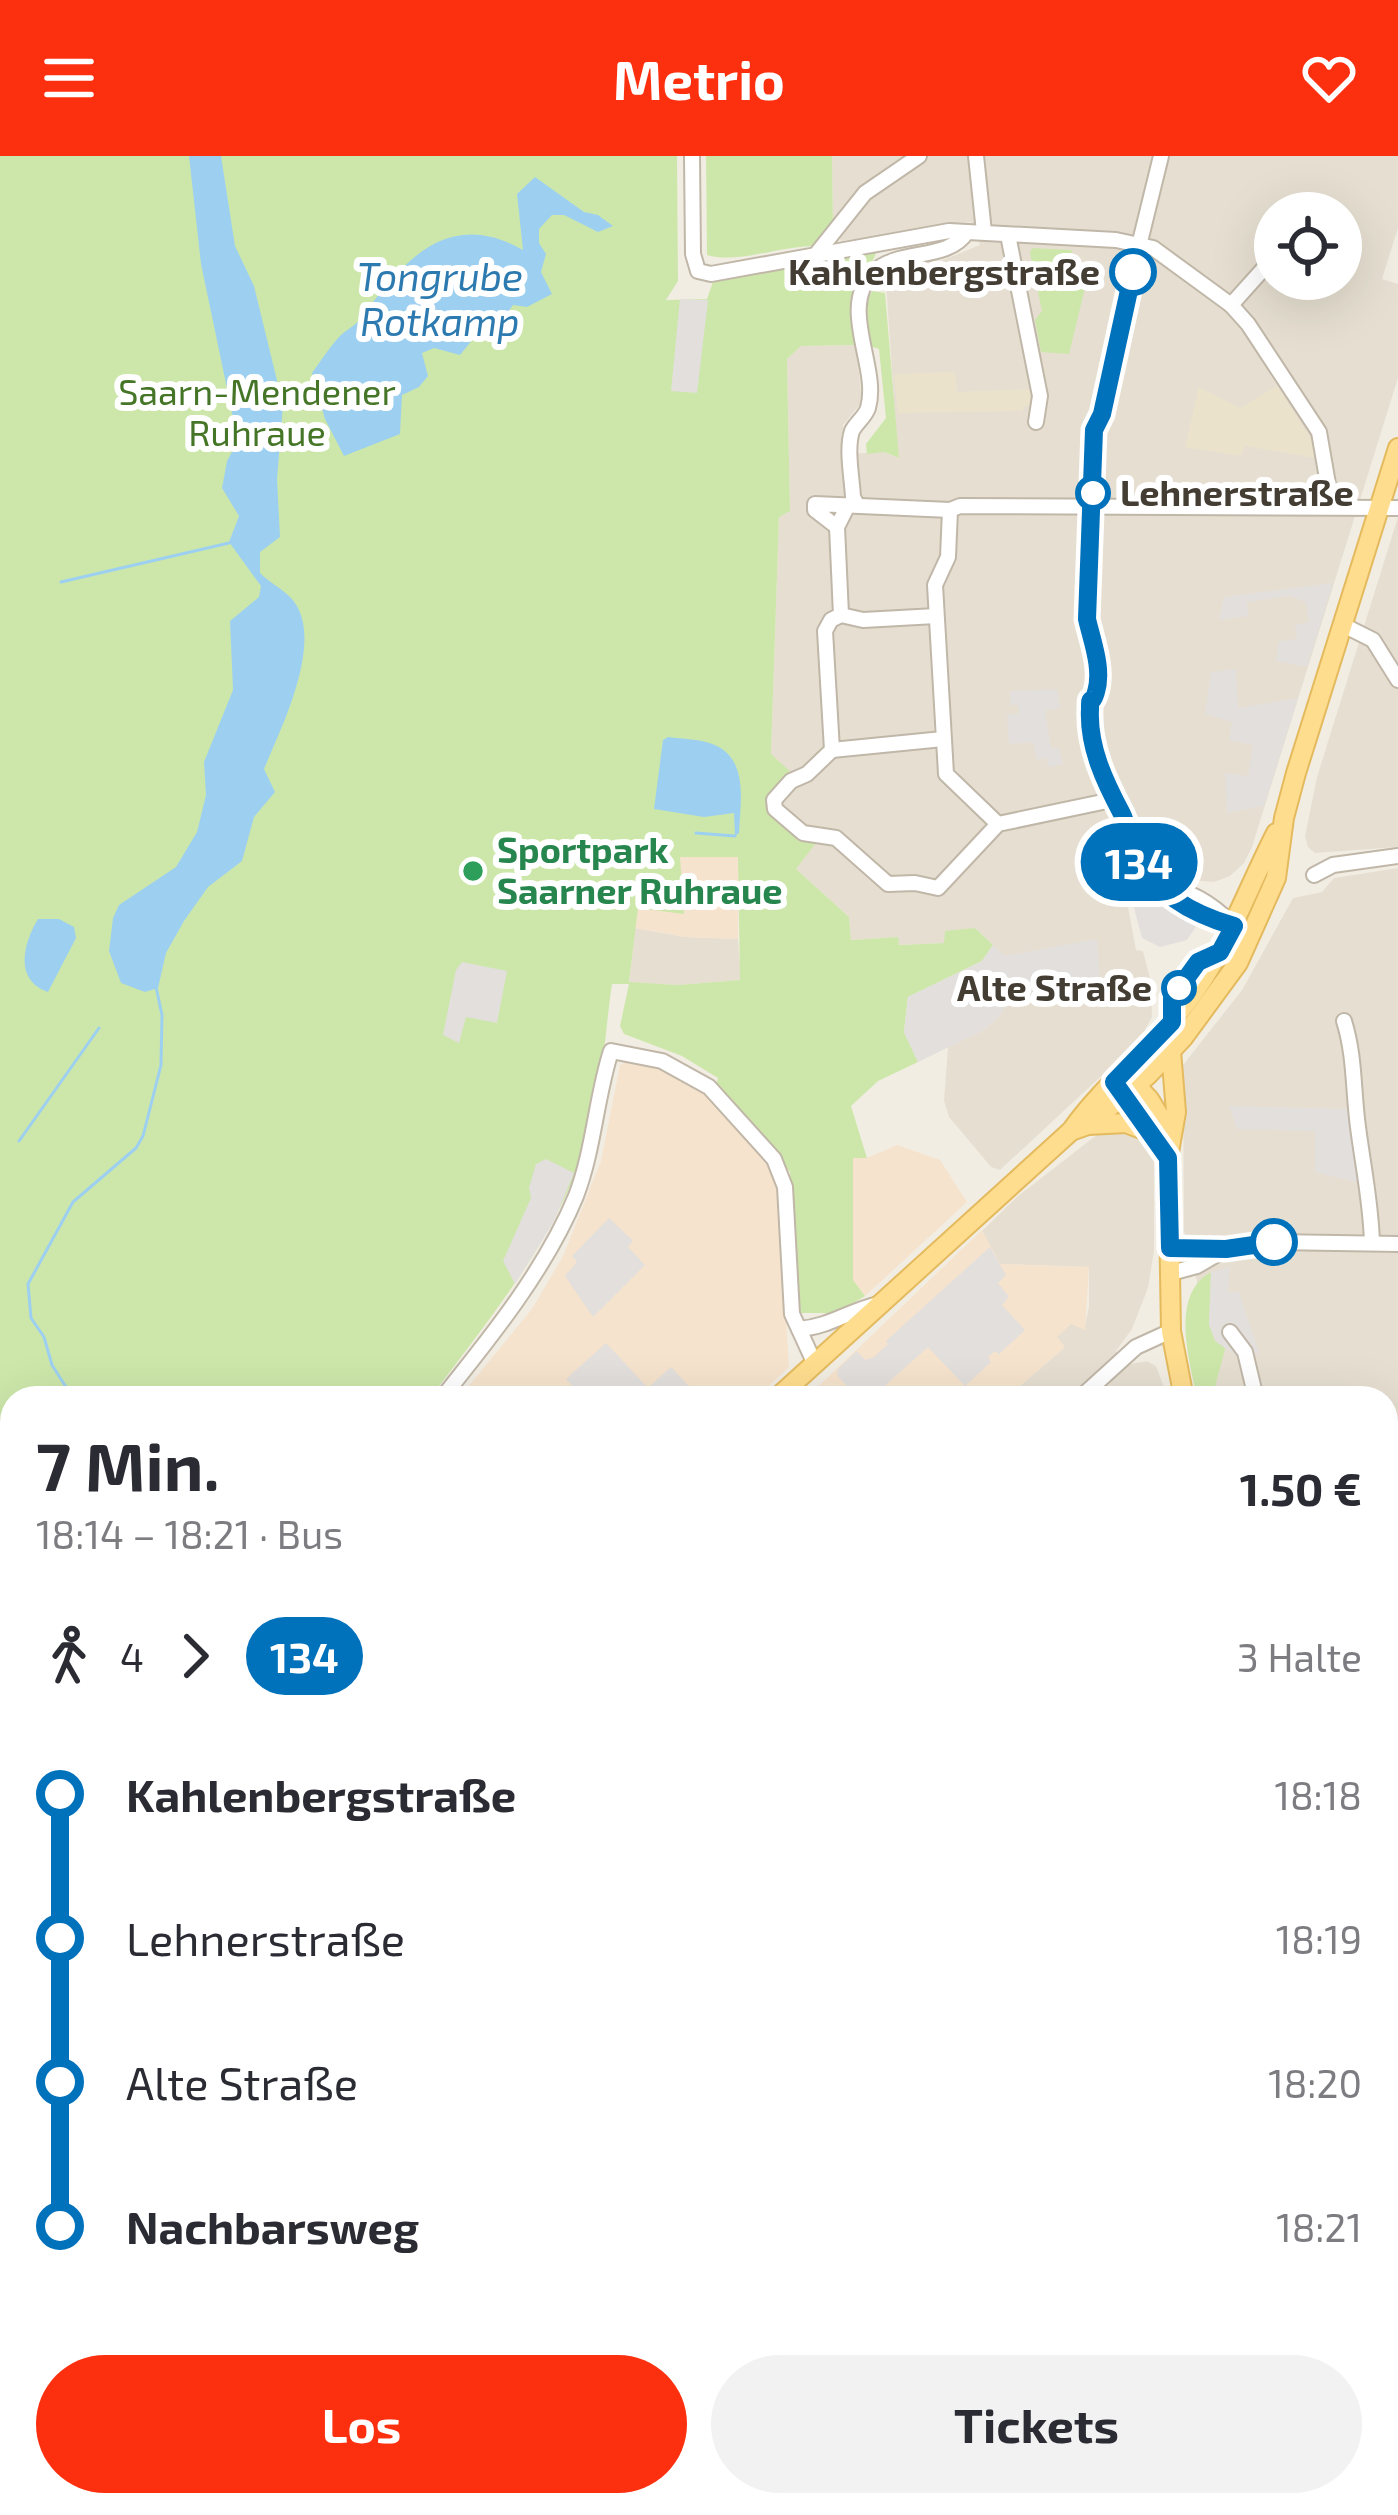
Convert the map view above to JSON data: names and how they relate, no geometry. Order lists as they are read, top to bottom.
{
  "water": ["Tongrube Rotkamp"],
  "parks": ["Saarn-Mendener Ruhraue"],
  "places": [
    "Kahlenbergstraße",
    "Lehnerstraße",
    "Sportpark Saarner Ruhraue",
    "Alte Straße"
  ],
  "lines": ["bus line 134"],
  "page": {
    "header": "Metrio",
    "on_map": "134",
    "heading": ["7 Min.", "18:14 – 18:21 · Bus", "1.50 €"],
    "legs": ["4", "134", "3 Halte"],
    "list": [
      {
        "name": "Kahlenbergstraße",
        "value": "18:18"
      },
      {
        "name": "Lehnerstraße",
        "value": "18:19"
      },
      {
        "name": "Alte Straße",
        "value": "18:20"
      },
      {
        "name": "Nachbarsweg",
        "value": "18:21"
      }
    ],
    "buttons": ["Los", "Tickets"]
  }
}
